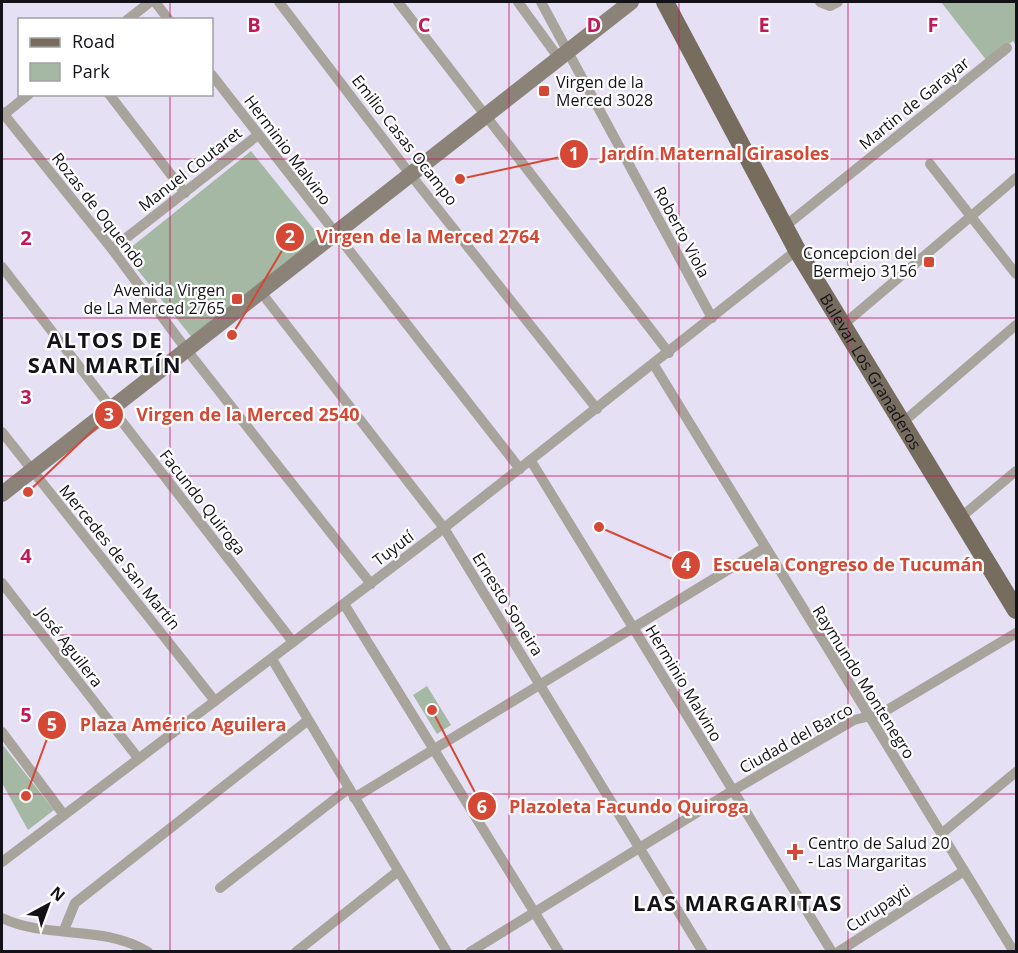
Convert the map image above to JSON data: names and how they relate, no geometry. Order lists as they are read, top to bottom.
{
  "streets": {
    "main road": ["Bulevar Los Granaderos"],
    "street": [
      "Martin de Garayar",
      "Emilio Casas Ocampo",
      "Herminio Malvino",
      "Manuel Coutaret",
      "Rozas de Oquendo",
      "Roberto Viola",
      "Facundo Quiroga",
      "Tuyutí",
      "Mercedes de San Martín",
      "Ernesto Soneira",
      "José Aguilera",
      "Raymundo Montenegro",
      "Ciudad del Barco",
      "Curupayti"
    ]
  },
  "crossings": [
    ["Martin de Garayar", "Bulevar Los Granaderos"],
    ["Emilio Casas Ocampo", "Tuyutí"],
    ["Herminio Malvino", "Manuel Coutaret"],
    ["Herminio Malvino", "Tuyutí"],
    ["Herminio Malvino", "Ciudad del Barco"],
    ["Manuel Coutaret", "Rozas de Oquendo"],
    ["Rozas de Oquendo", "Tuyutí"],
    ["Roberto Viola", "Tuyutí"],
    ["Bulevar Los Granaderos", "Tuyutí"],
    ["Facundo Quiroga", "Tuyutí"],
    ["Tuyutí", "Mercedes de San Martín"],
    ["Tuyutí", "Ernesto Soneira"],
    ["Tuyutí", "José Aguilera"],
    ["Tuyutí", "Raymundo Montenegro"],
    ["Ernesto Soneira", "Ciudad del Barco"],
    ["Raymundo Montenegro", "Ciudad del Barco"],
    ["Raymundo Montenegro", "Curupayti"]
  ],
  "districts": ["ALTOS DE SAN MARTÍN", "LAS MARGARITAS"],
  "places": {
    "transit": ["Virgen de la Merced 3028", "Concepcion del Bermejo 3156", "Avenida Virgen de La Merced 2765"],
    "other": [
      "Jardín Maternal Girasoles",
      "Virgen de la Merced 2764",
      "Virgen de la Merced 2540",
      "Escuela Congreso de Tucumán",
      "Plazoleta Facundo Quiroga",
      "Plaza Américo Aguilera"
    ],
    "health": ["Centro de Salud 20 - Las Margaritas"]
  },
  "legend": ["Road", "Park"],
  "north": "top right",
  "grid": {
    "columns": [
      "B",
      "C",
      "D",
      "E",
      "F"
    ],
    "rows": [
      "2",
      "3",
      "4",
      "5"
    ]
  }
}
